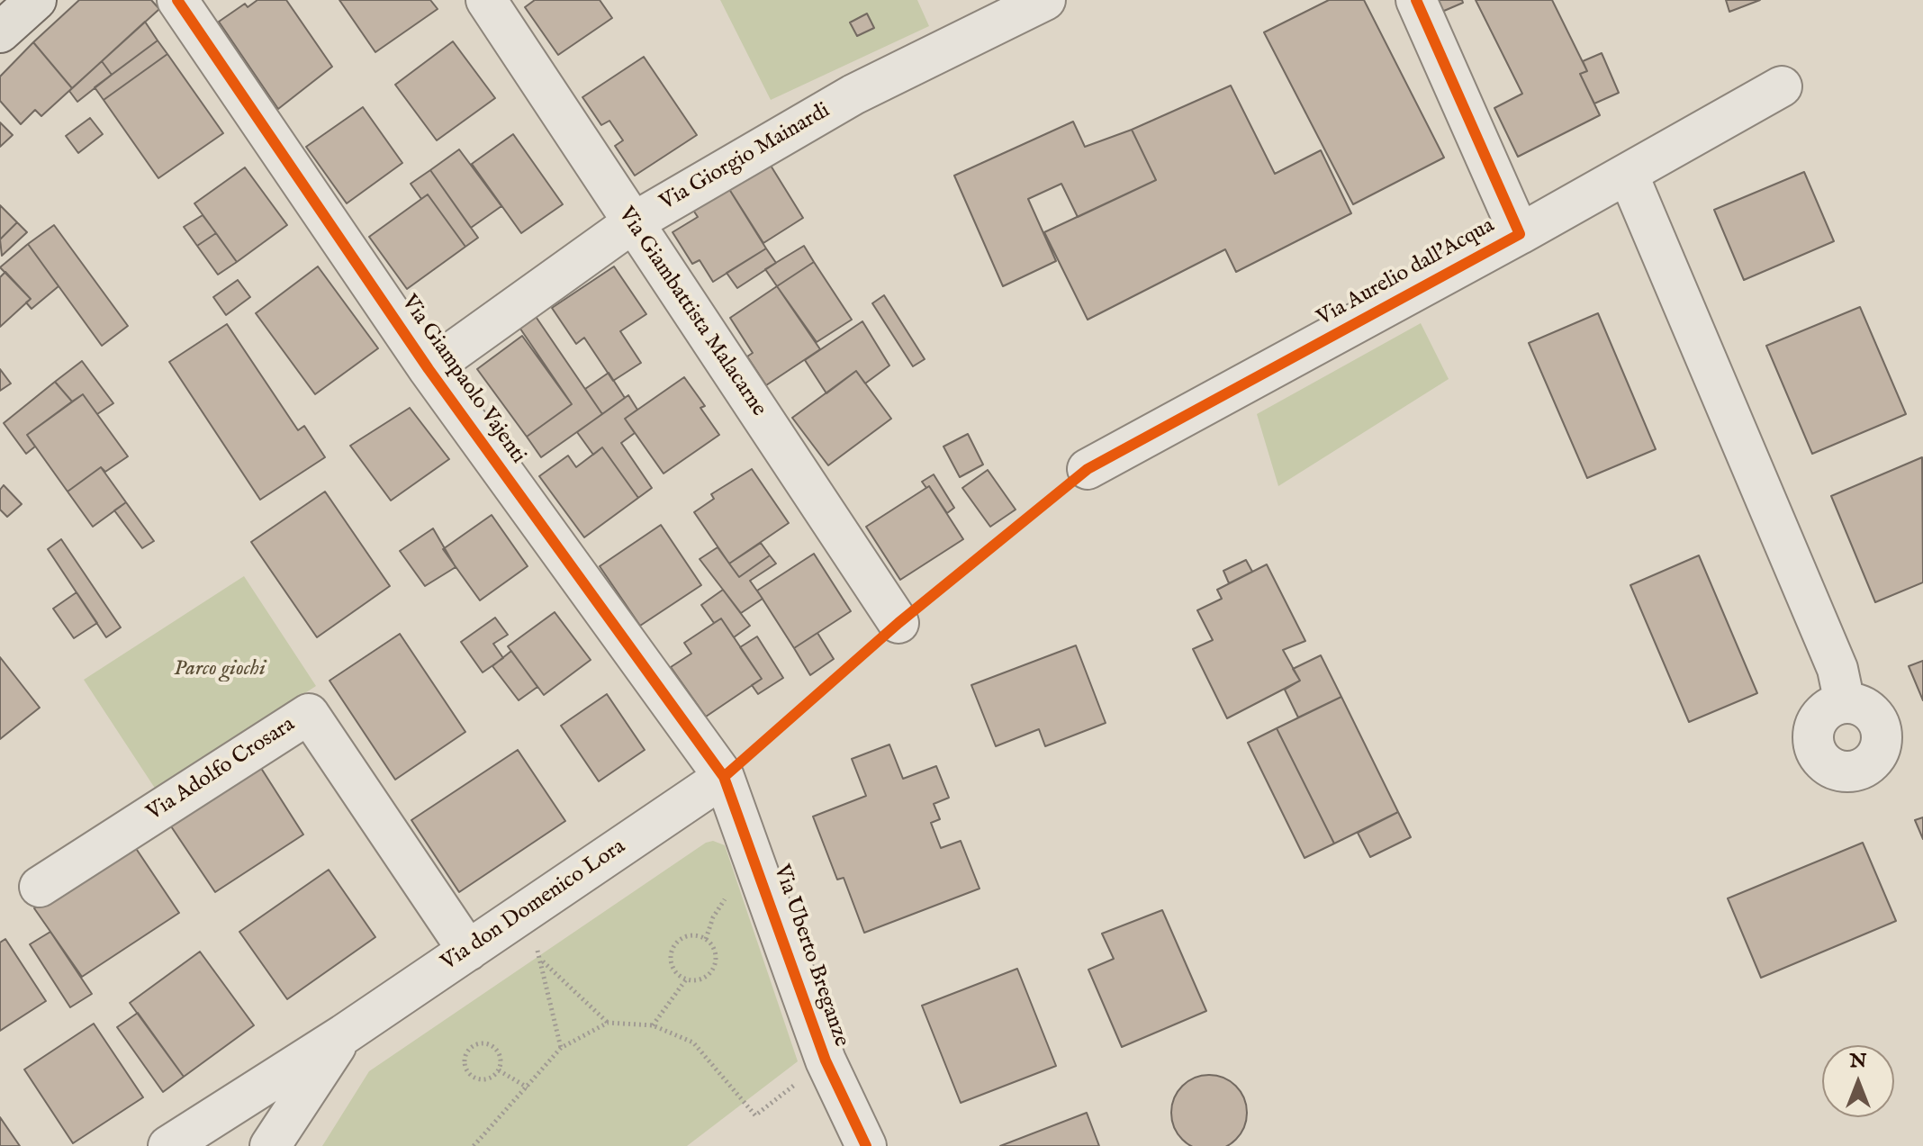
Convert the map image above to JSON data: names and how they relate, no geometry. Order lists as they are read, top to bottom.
{
  "streets": {
    "street": [
      "Via Giorgio Mainardi",
      "Via Aurelio dall'Acqua",
      "Via Giambattista Malacarne",
      "Via Giampaolo Vajenti",
      "Via Adolfo Crosara",
      "Via don Domenico Lora",
      "Via Uberto Breganze"
    ]
  },
  "crossings": [
    ["Via Giorgio Mainardi", "Via Giambattista Malacarne"],
    ["Via Giorgio Mainardi", "Via Giampaolo Vajenti"],
    ["Via Giampaolo Vajenti", "Via don Domenico Lora"],
    ["Via Giampaolo Vajenti", "Via Uberto Breganze"],
    ["Via Adolfo Crosara", "Via don Domenico Lora"],
    ["Via don Domenico Lora", "Via Uberto Breganze"]
  ],
  "parks": ["Parco giochi"],
  "north": "top"
}
